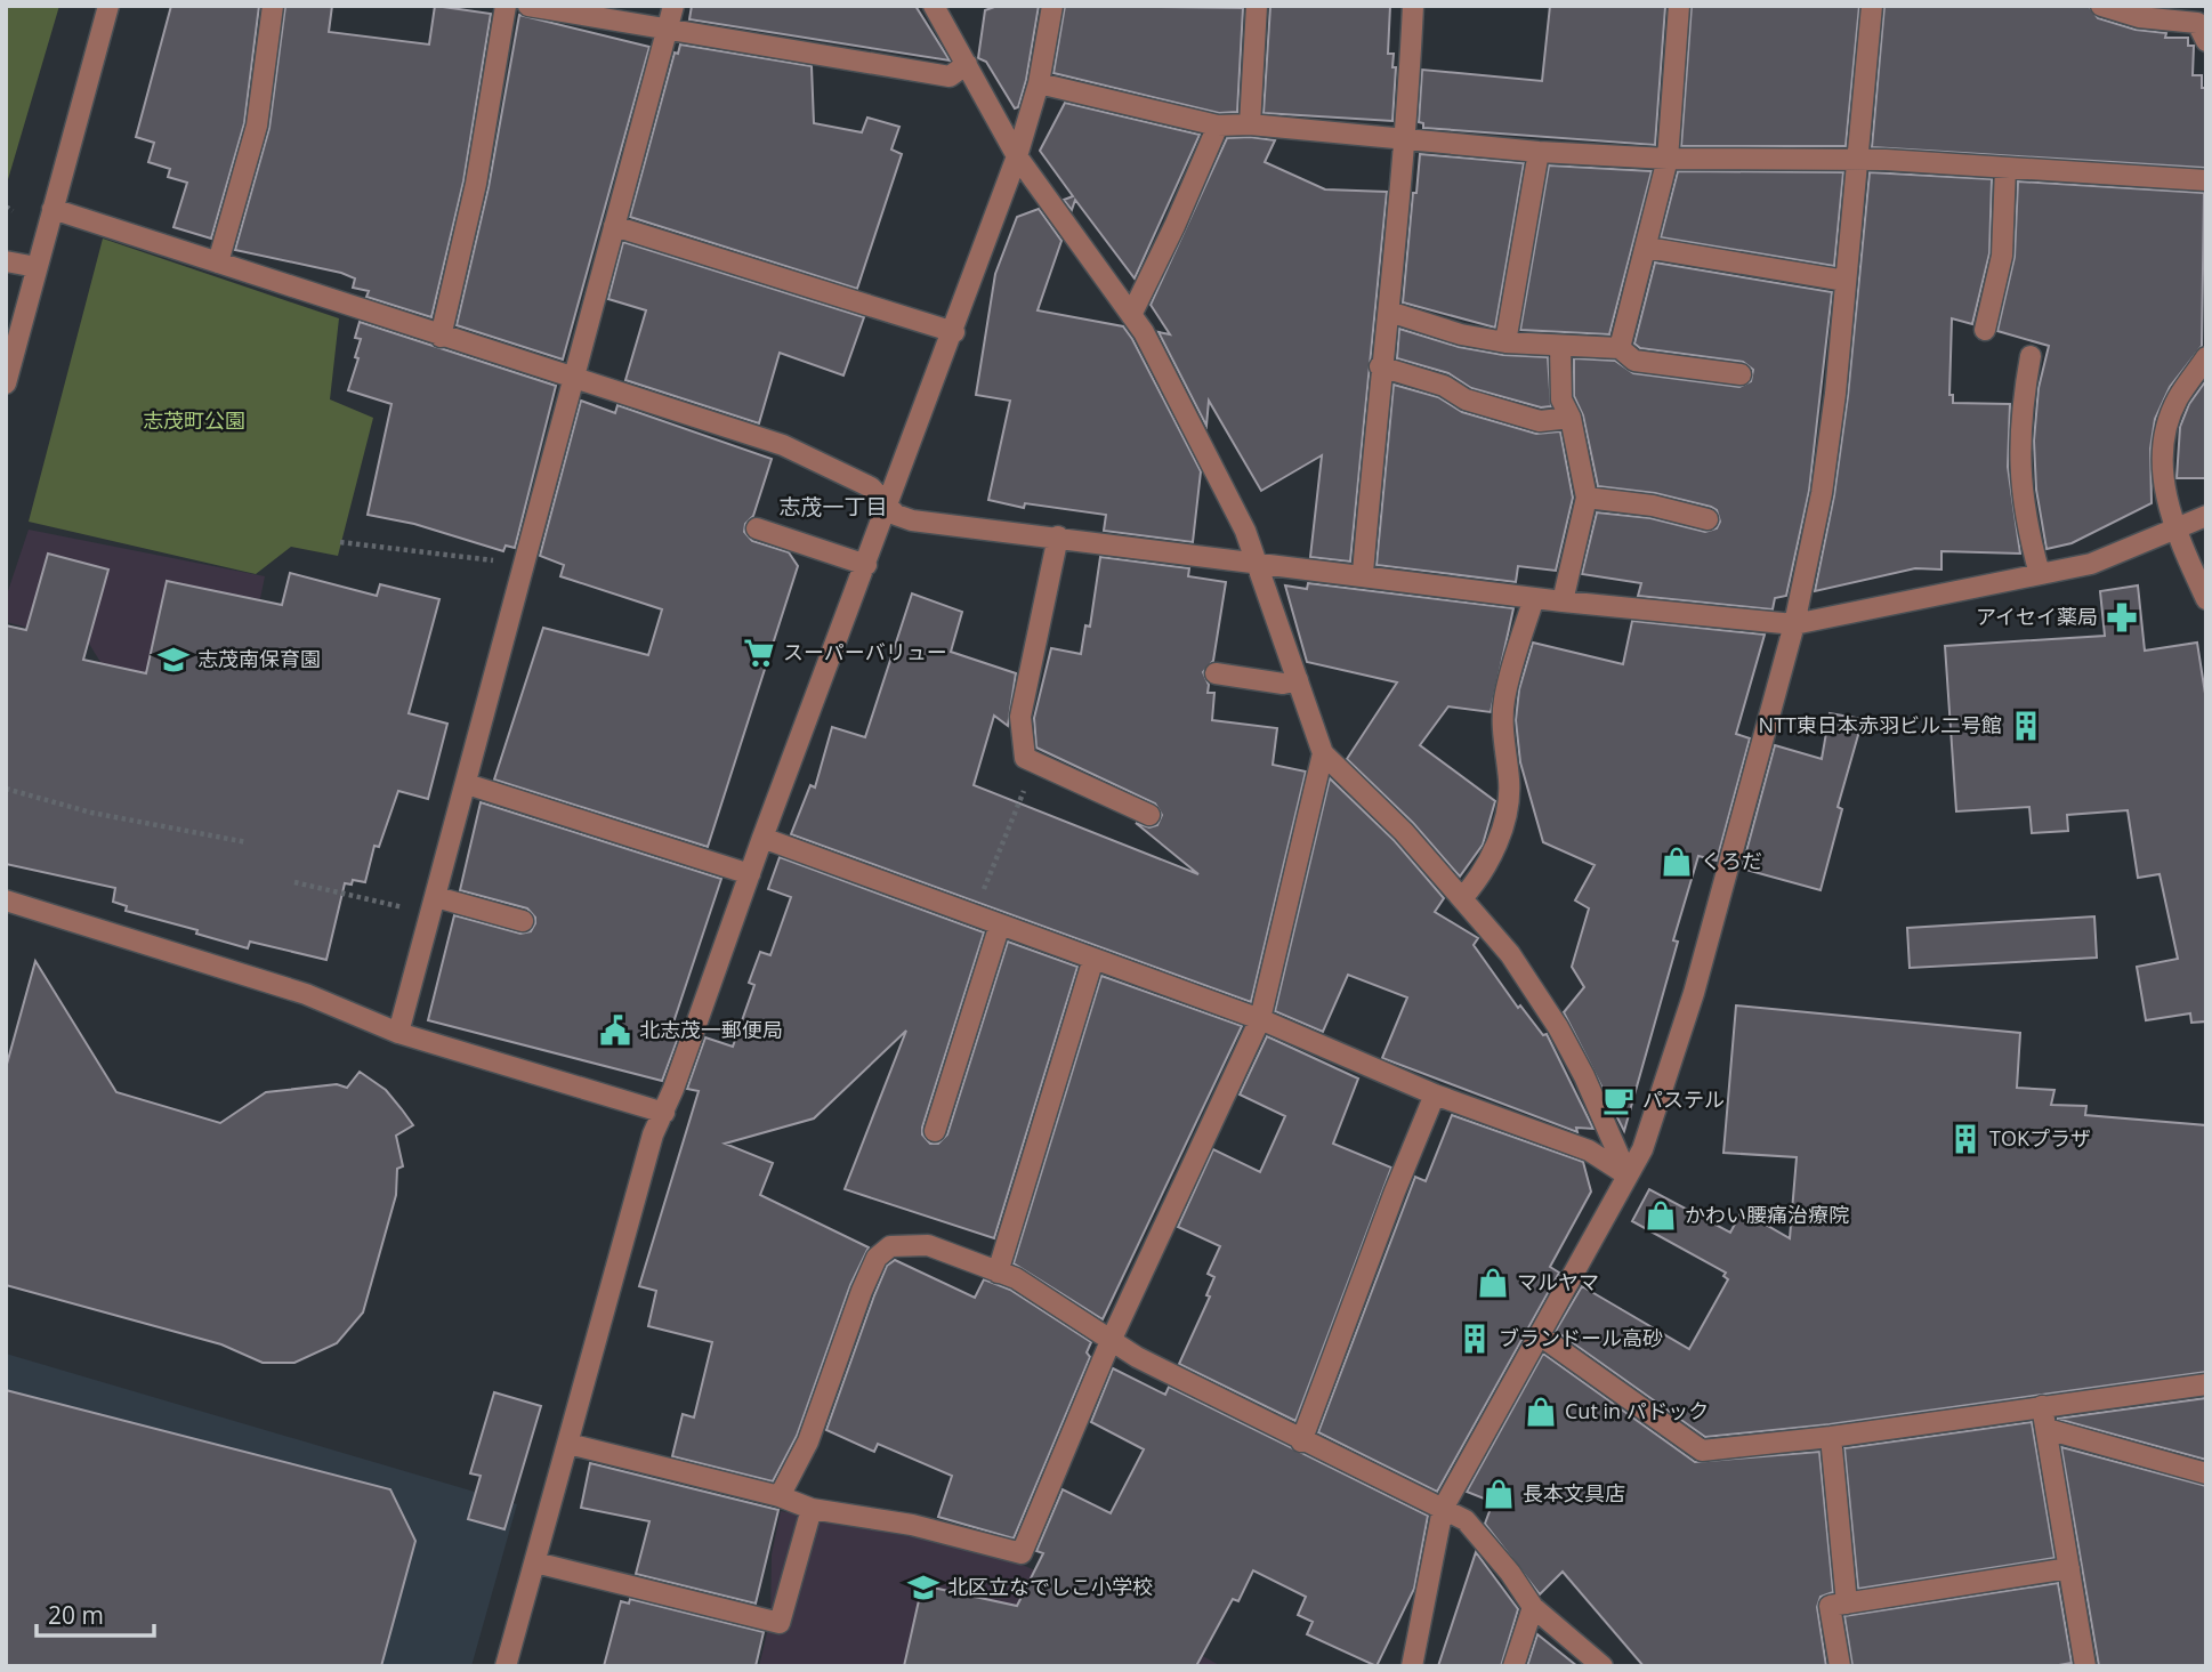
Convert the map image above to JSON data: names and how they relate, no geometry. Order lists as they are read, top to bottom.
{
  "districts": ["志茂一丁目"],
  "parks": ["志茂町公園"],
  "places": {
    "pharmacy": ["アイセイ薬局"],
    "supermarket": ["スーパーバリュー"],
    "school or university": ["志茂南保育園", "北区立なでしこ小学校"],
    "building": ["NTT東日本赤羽ビル二号館", "TOKプラザ", "ブランドール高砂"],
    "shop": [
      "くろだ",
      "かわい腰痛治療院",
      "マルヤマ",
      "Cut in パドック",
      "長本文具店"
    ],
    "public building": ["北志茂一郵便局"],
    "cafe": ["パステル"]
  },
  "scale_bar": "20 m"
}
